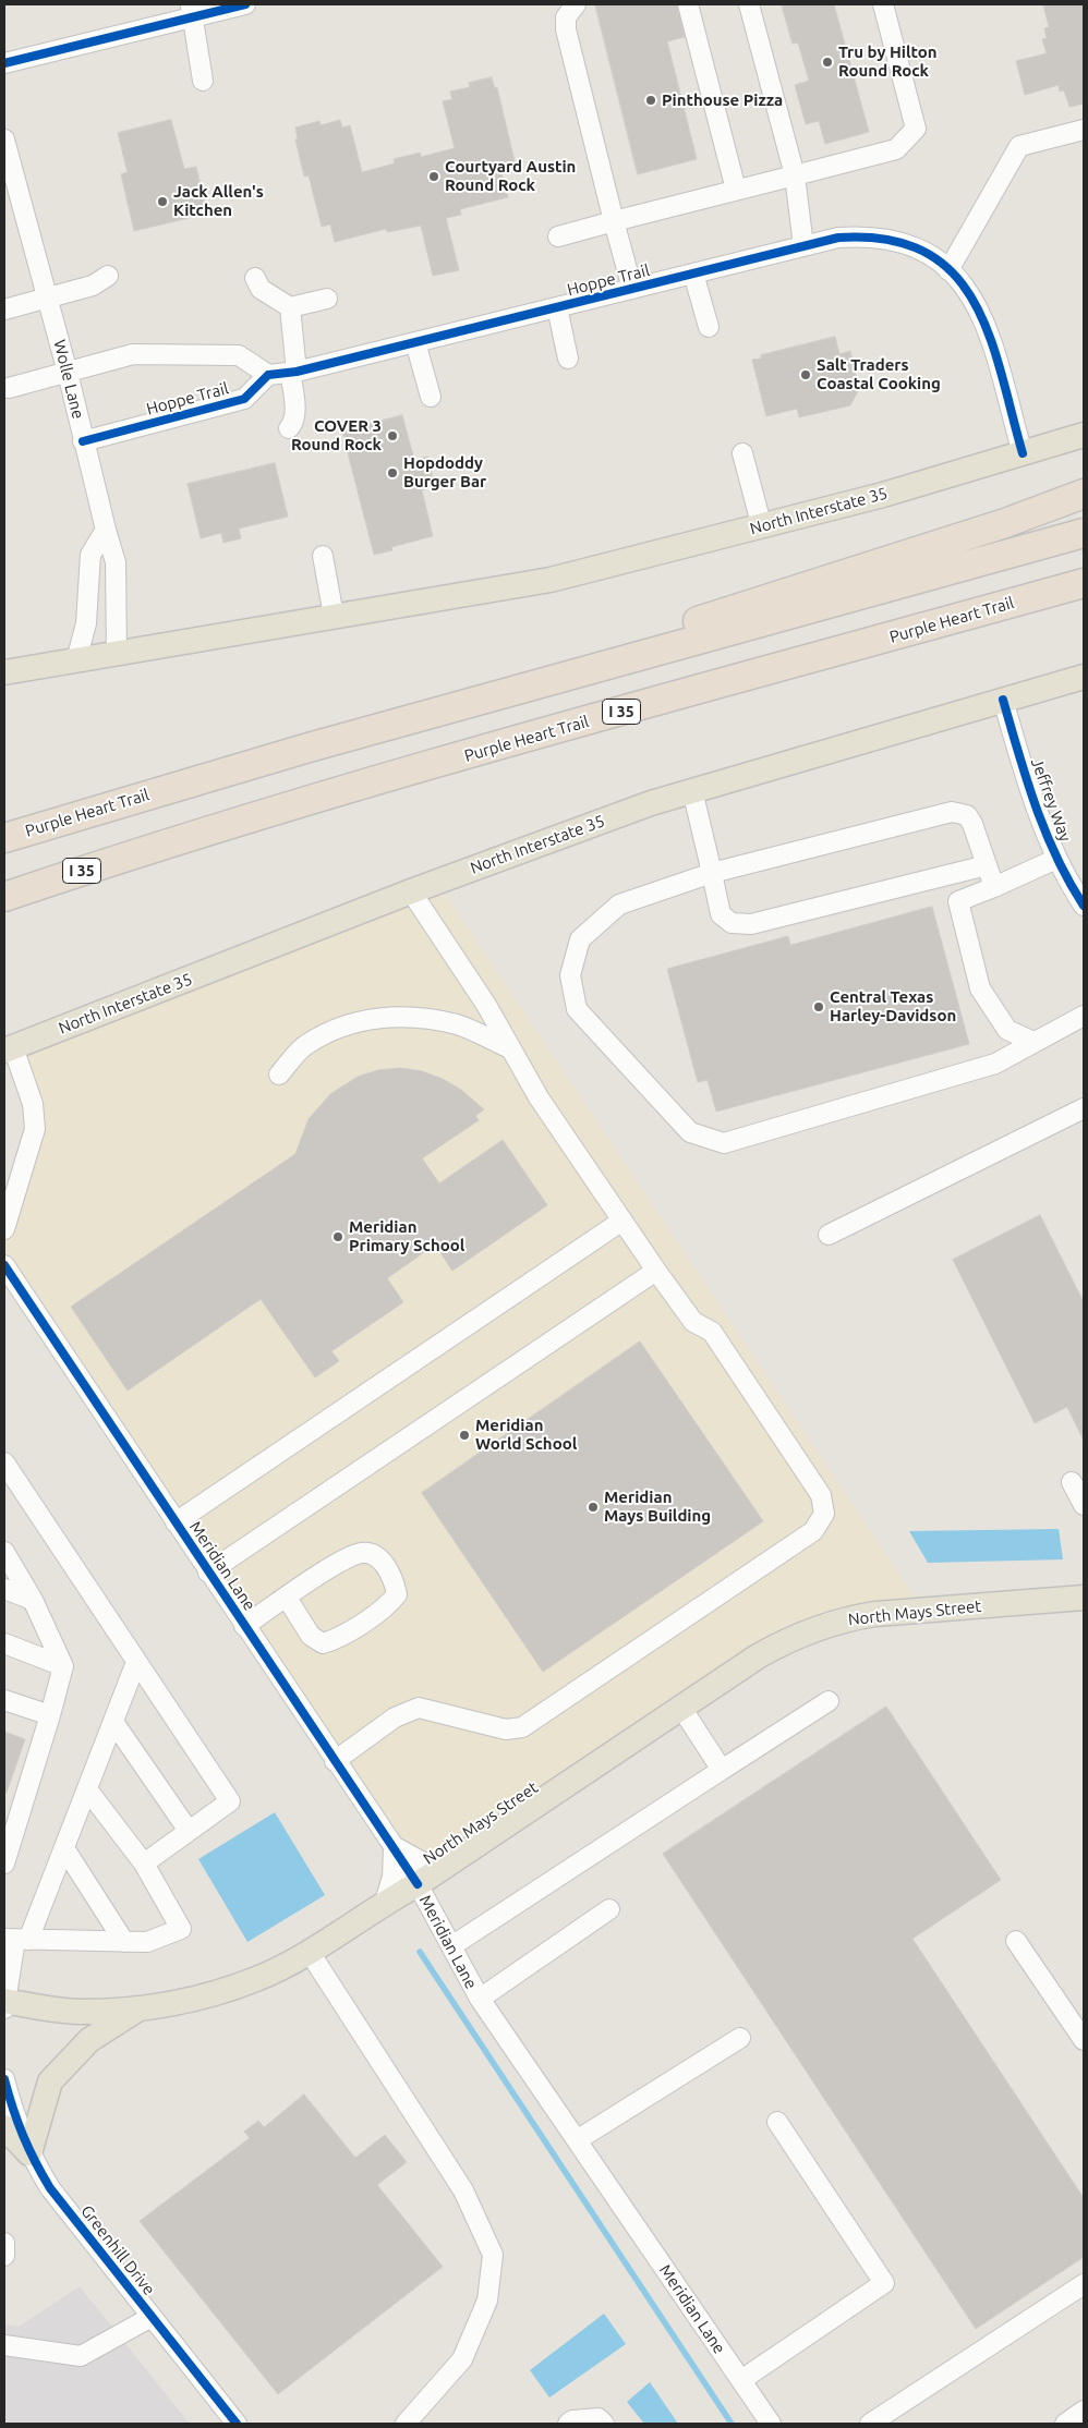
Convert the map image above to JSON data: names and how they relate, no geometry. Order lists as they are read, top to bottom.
{
  "streets": {
    "highway": ["Purple Heart Trail", "I 35"],
    "main road": ["North Interstate 35", "North Mays Street"],
    "street": [
      "Hoppe Trail",
      "Wolle Lane",
      "Jeffrey Way",
      "Meridian Lane",
      "Greenhill Drive"
    ]
  },
  "crossings": [
    ["Hoppe Trail", "Wolle Lane"],
    ["Hoppe Trail", "North Interstate 35"],
    ["Wolle Lane", "North Interstate 35"],
    ["North Interstate 35", "Jeffrey Way"],
    ["Meridian Lane", "North Mays Street"]
  ],
  "places": [
    "Tru by Hilton Round Rock",
    "Pinthouse Pizza",
    "Courtyard Austin Round Rock",
    "Jack Allen's Kitchen",
    "Salt Traders Coastal Cooking",
    "COVER 3 Round Rock",
    "Hopdoddy Burger Bar",
    "Central Texas Harley-Davidson",
    "Meridian Primary School",
    "Meridian World School",
    "Meridian Mays Building"
  ]
}
